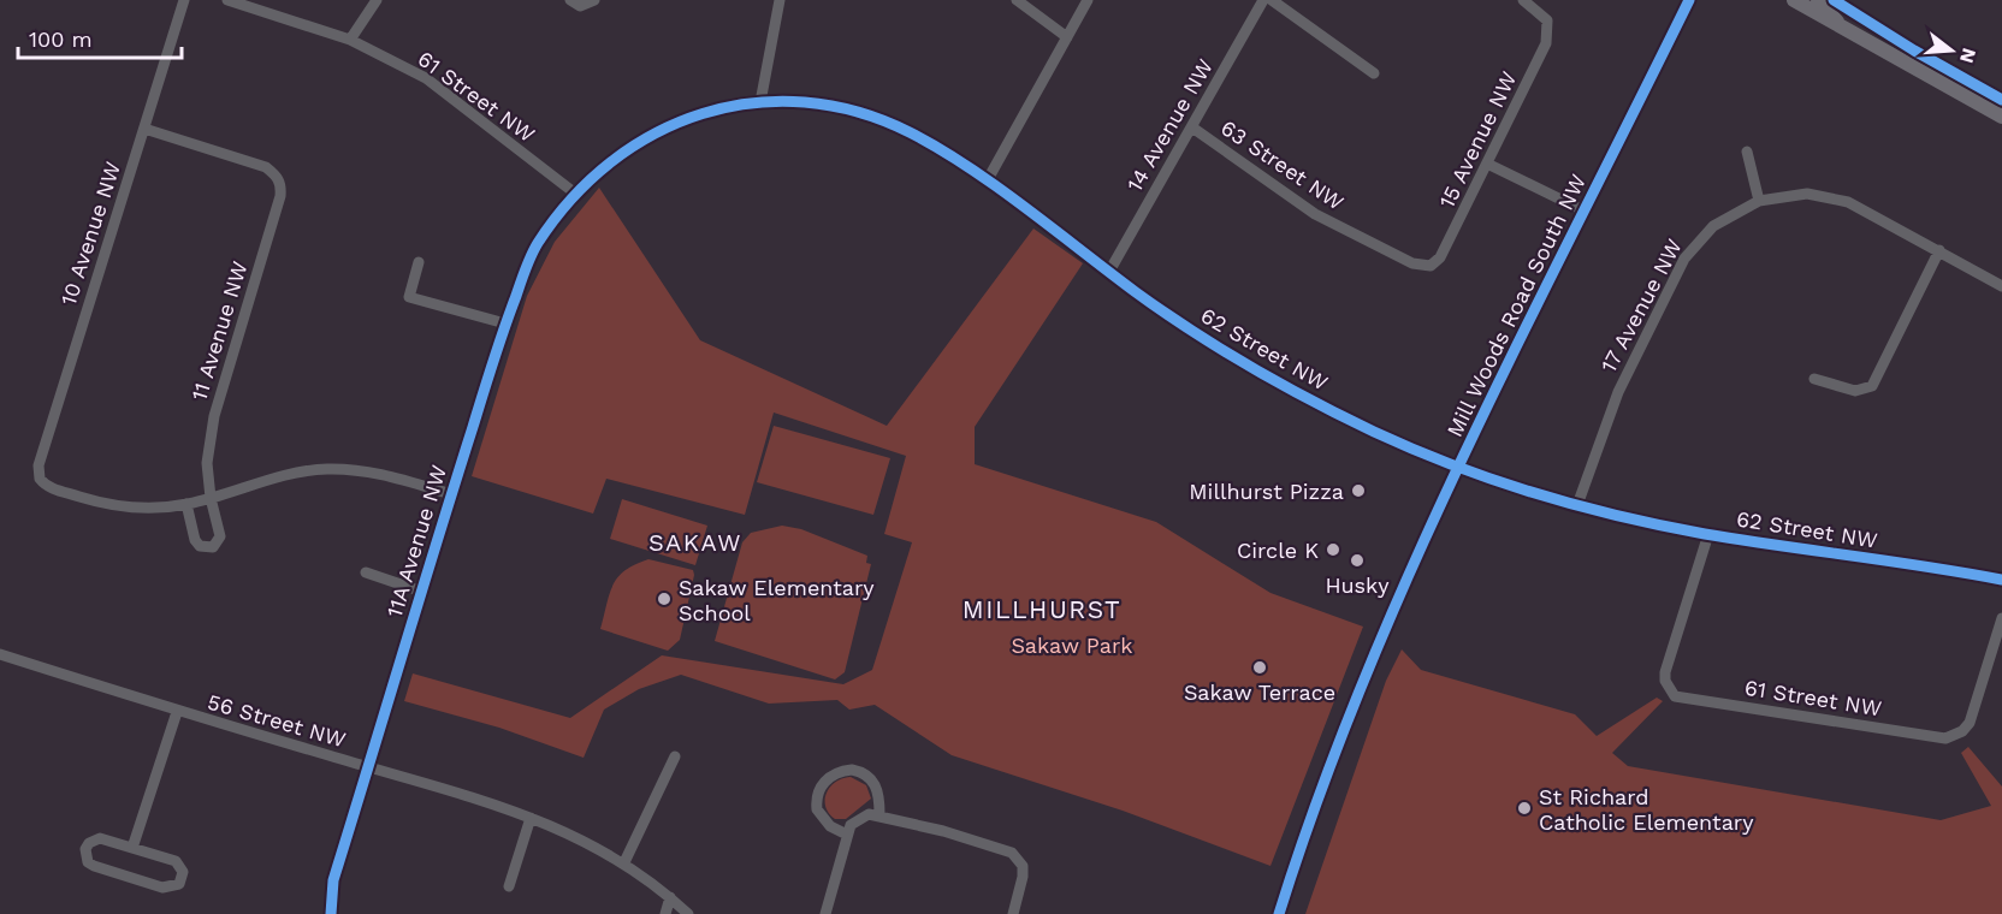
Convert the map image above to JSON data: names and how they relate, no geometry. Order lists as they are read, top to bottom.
{
  "streets": {
    "street": [
      "61 Street NW",
      "14 Avenue NW",
      "15 Avenue NW",
      "63 Street NW",
      "10 Avenue NW",
      "Mill Woods Road South NW",
      "17 Avenue NW",
      "11 Avenue NW",
      "62 Street NW",
      "11A Avenue NW",
      "56 Street NW"
    ]
  },
  "crossings": [
    ["61 Street NW", "62 Street NW"],
    ["61 Street NW", "11A Avenue NW"],
    ["14 Avenue NW", "63 Street NW"],
    ["14 Avenue NW", "62 Street NW"],
    ["15 Avenue NW", "63 Street NW"],
    ["10 Avenue NW", "11 Avenue NW"],
    ["Mill Woods Road South NW", "62 Street NW"],
    ["17 Avenue NW", "62 Street NW"],
    ["62 Street NW", "11A Avenue NW"],
    ["11A Avenue NW", "56 Street NW"]
  ],
  "districts": ["SAKAW", "MILLHURST"],
  "parks": ["Sakaw Park"],
  "places": [
    "Millhurst Pizza",
    "Circle K",
    "Husky",
    "Sakaw Elementary School",
    "Sakaw Terrace",
    "St Richard Catholic Elementary"
  ],
  "scale_bar": "100 m",
  "north": "right"
}
